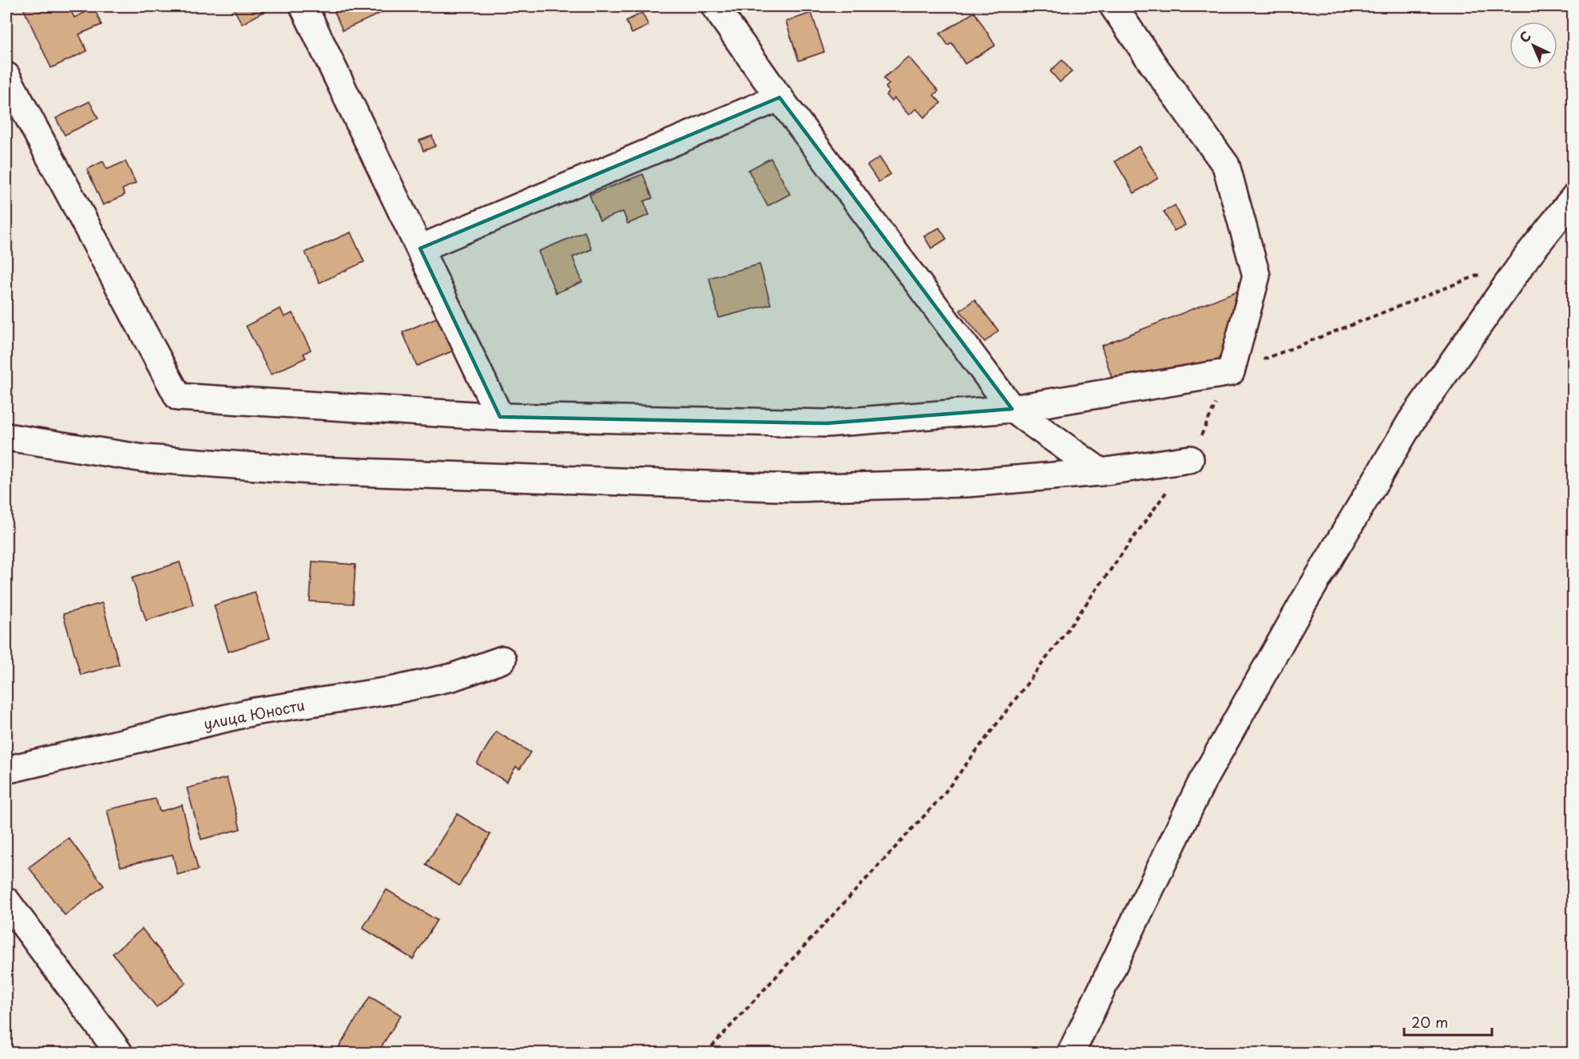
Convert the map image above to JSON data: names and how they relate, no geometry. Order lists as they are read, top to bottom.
{
  "streets": {
    "street": ["улица Юности"]
  },
  "scale_bar": "20 m",
  "north": "top left"
}
